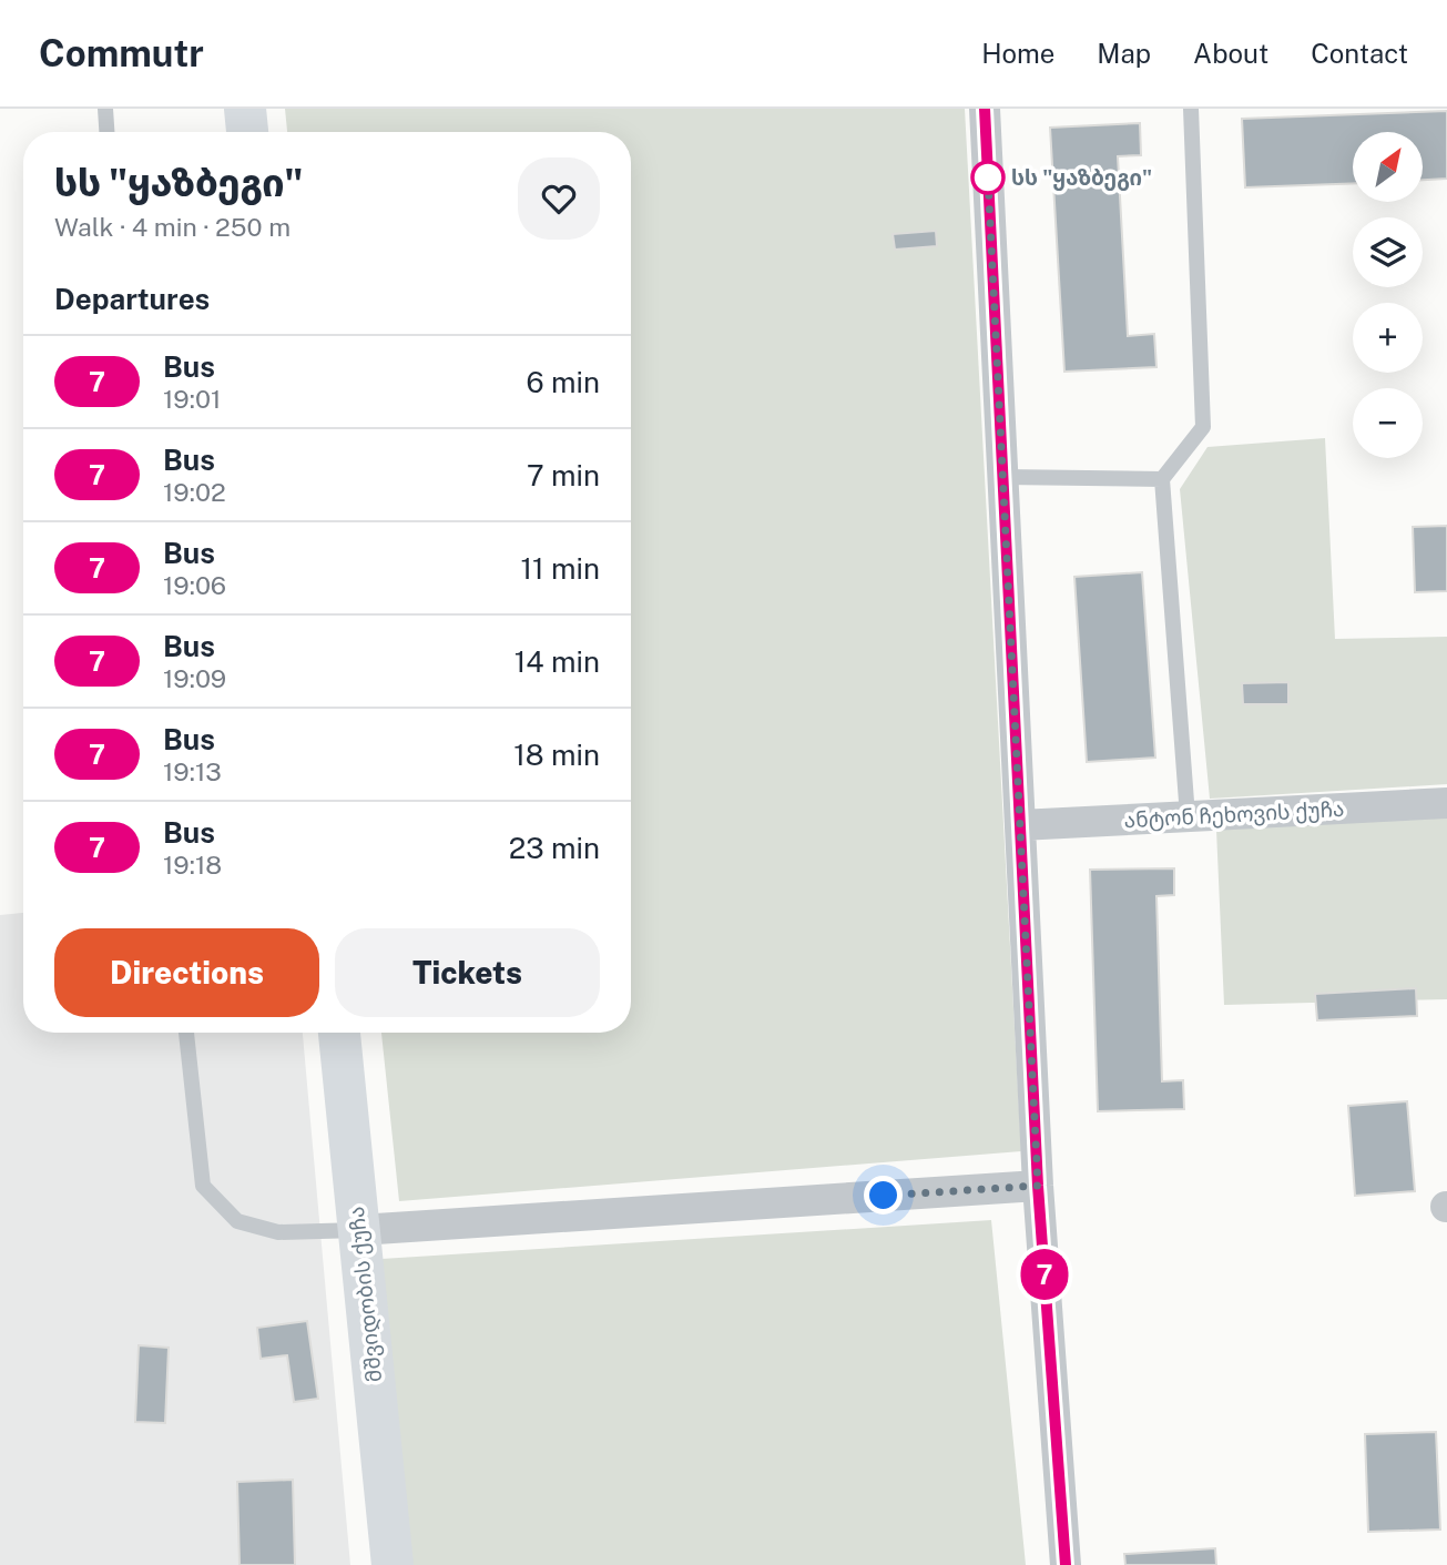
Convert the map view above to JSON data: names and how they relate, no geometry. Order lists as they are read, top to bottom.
{
  "streets": {
    "main road": ["მშვიდობის ქუჩა"],
    "street": ["ანტონ ჩეხოვის ქუჩა"]
  },
  "places": ["სს \"ყაზბეგი\""],
  "lines": ["bus line 7"],
  "north": "top right",
  "page": {
    "header": "Commutr",
    "nav": [
      "Home",
      "Map",
      "About",
      "Contact"
    ],
    "on_map": "7",
    "map_buttons": ["+", "−"],
    "heading": [
      ["სს \"ყაზბეგი\"", "Walk · 4 min · 250 m"],
      "Departures"
    ],
    "list": [
      {
        "mark": "7",
        "name": "Bus",
        "note": "19:01",
        "value": "6 min"
      },
      {
        "mark": "7",
        "name": "Bus",
        "note": "19:02",
        "value": "7 min"
      },
      {
        "mark": "7",
        "name": "Bus",
        "note": "19:06",
        "value": "11 min"
      },
      {
        "mark": "7",
        "name": "Bus",
        "note": "19:09",
        "value": "14 min"
      },
      {
        "mark": "7",
        "name": "Bus",
        "note": "19:13",
        "value": "18 min"
      },
      {
        "mark": "7",
        "name": "Bus",
        "note": "19:18",
        "value": "23 min"
      }
    ],
    "buttons": ["Directions", "Tickets"]
  }
}
